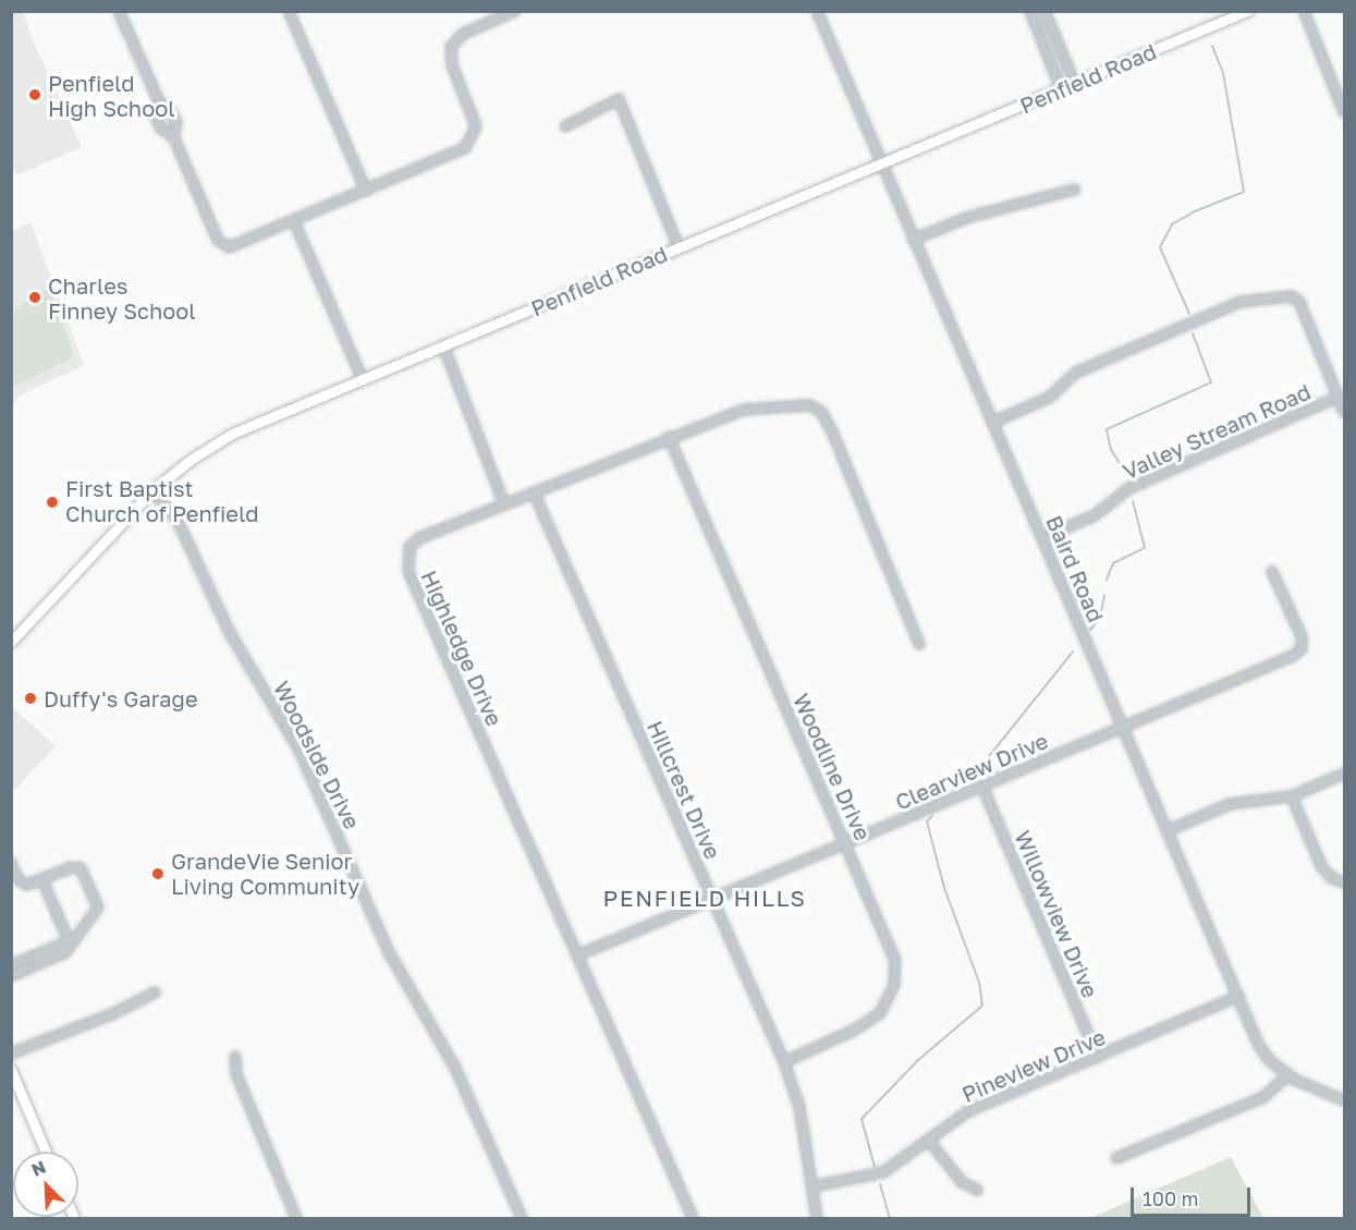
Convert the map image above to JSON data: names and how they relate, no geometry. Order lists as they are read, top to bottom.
{
  "streets": {
    "main road": ["Penfield Road"],
    "street": [
      "Valley Stream Road",
      "Baird Road",
      "Highledge Drive",
      "Woodside Drive",
      "Woodline Drive",
      "Clearview Drive",
      "Hillcrest Drive",
      "Willowview Drive",
      "Pineview Drive"
    ]
  },
  "crossings": [
    ["Penfield Road", "Baird Road"],
    ["Penfield Road", "Woodside Drive"],
    ["Valley Stream Road", "Baird Road"],
    ["Baird Road", "Clearview Drive"],
    ["Baird Road", "Pineview Drive"],
    ["Highledge Drive", "Woodline Drive"],
    ["Highledge Drive", "Clearview Drive"],
    ["Highledge Drive", "Hillcrest Drive"],
    ["Woodline Drive", "Clearview Drive"],
    ["Woodline Drive", "Hillcrest Drive"],
    ["Clearview Drive", "Hillcrest Drive"],
    ["Clearview Drive", "Willowview Drive"],
    ["Hillcrest Drive", "Pineview Drive"],
    ["Willowview Drive", "Pineview Drive"]
  ],
  "districts": ["PENFIELD HILLS"],
  "places": [
    "Penfield High School",
    "Charles Finney School",
    "First Baptist Church of Penfield",
    "Duffy's Garage",
    "GrandeVie Senior Living Community"
  ],
  "scale_bar": "100 m",
  "north": "top left"
}
